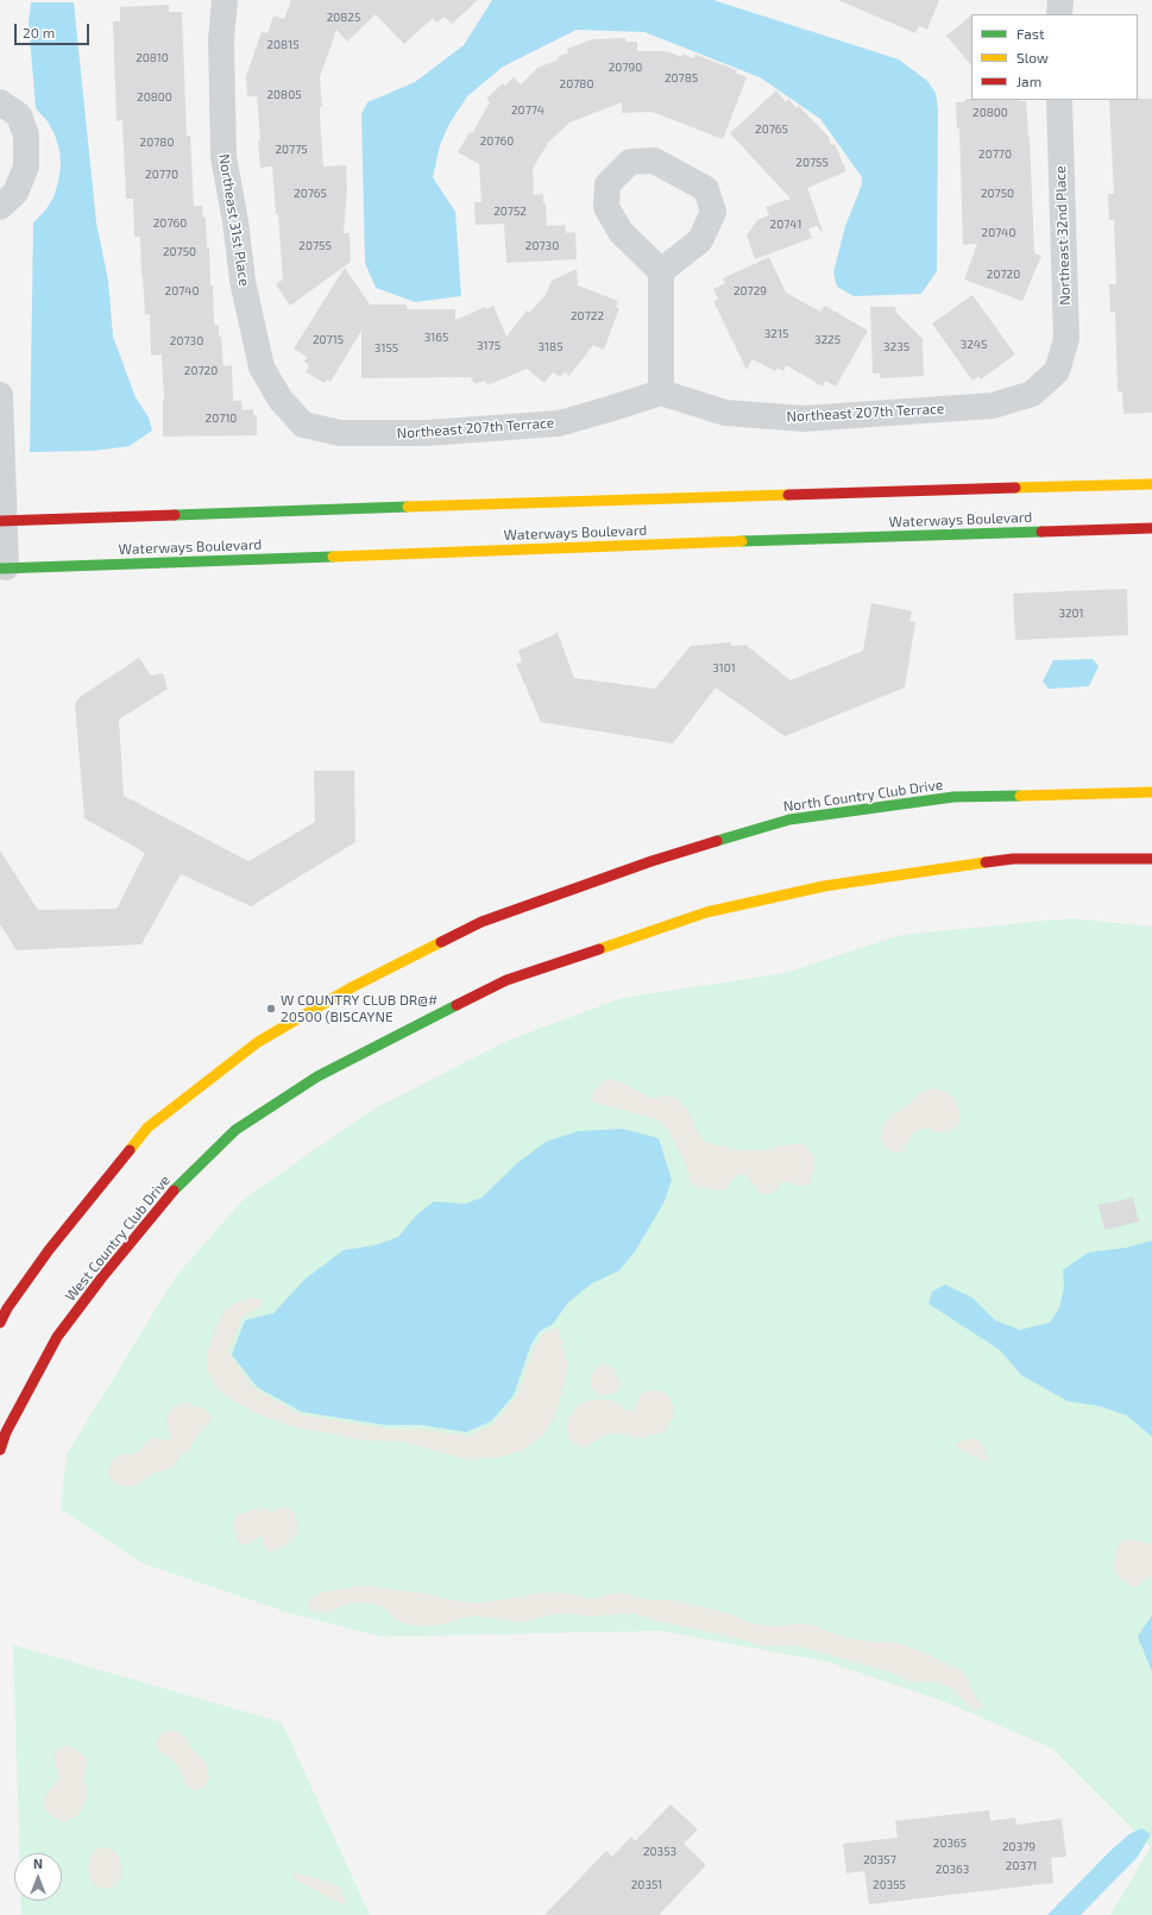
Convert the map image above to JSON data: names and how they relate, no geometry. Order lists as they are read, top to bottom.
{
  "streets": {
    "street": [
      "Northeast 31st Place",
      "Northeast 32nd Place",
      "Northeast 207th Terrace",
      "Waterways Boulevard",
      "North Country Club Drive",
      "West Country Club Drive"
    ]
  },
  "crossings": [
    ["Northeast 31st Place", "Northeast 207th Terrace"],
    ["Northeast 32nd Place", "Northeast 207th Terrace"]
  ],
  "places": ["W COUNTRY CLUB DR@# 20500 (BISCAYNE"],
  "house_numbers": [
    "20825",
    "20815",
    "20810",
    "20790",
    "20785",
    "20780",
    "20805",
    "20800",
    "20774",
    "20800",
    "20765",
    "20760",
    "20780",
    "20775",
    "20770",
    "20755",
    "20770",
    "20765",
    "20750",
    "20752",
    "20760",
    "20741",
    "20740",
    "20755",
    "20730",
    "20750",
    "20720",
    "20740",
    "20729",
    "20722",
    "3215",
    "3165",
    "20715",
    "3225",
    "20730",
    "3245",
    "3175",
    "3185",
    "3235",
    "3155",
    "20720",
    "20710",
    "3201",
    "3101",
    "20365",
    "20379",
    "20353",
    "20357",
    "20371",
    "20363",
    "20351",
    "20355"
  ],
  "legend": ["Fast", "Slow", "Jam"],
  "scale_bar": "20 m",
  "north": "top"
}
